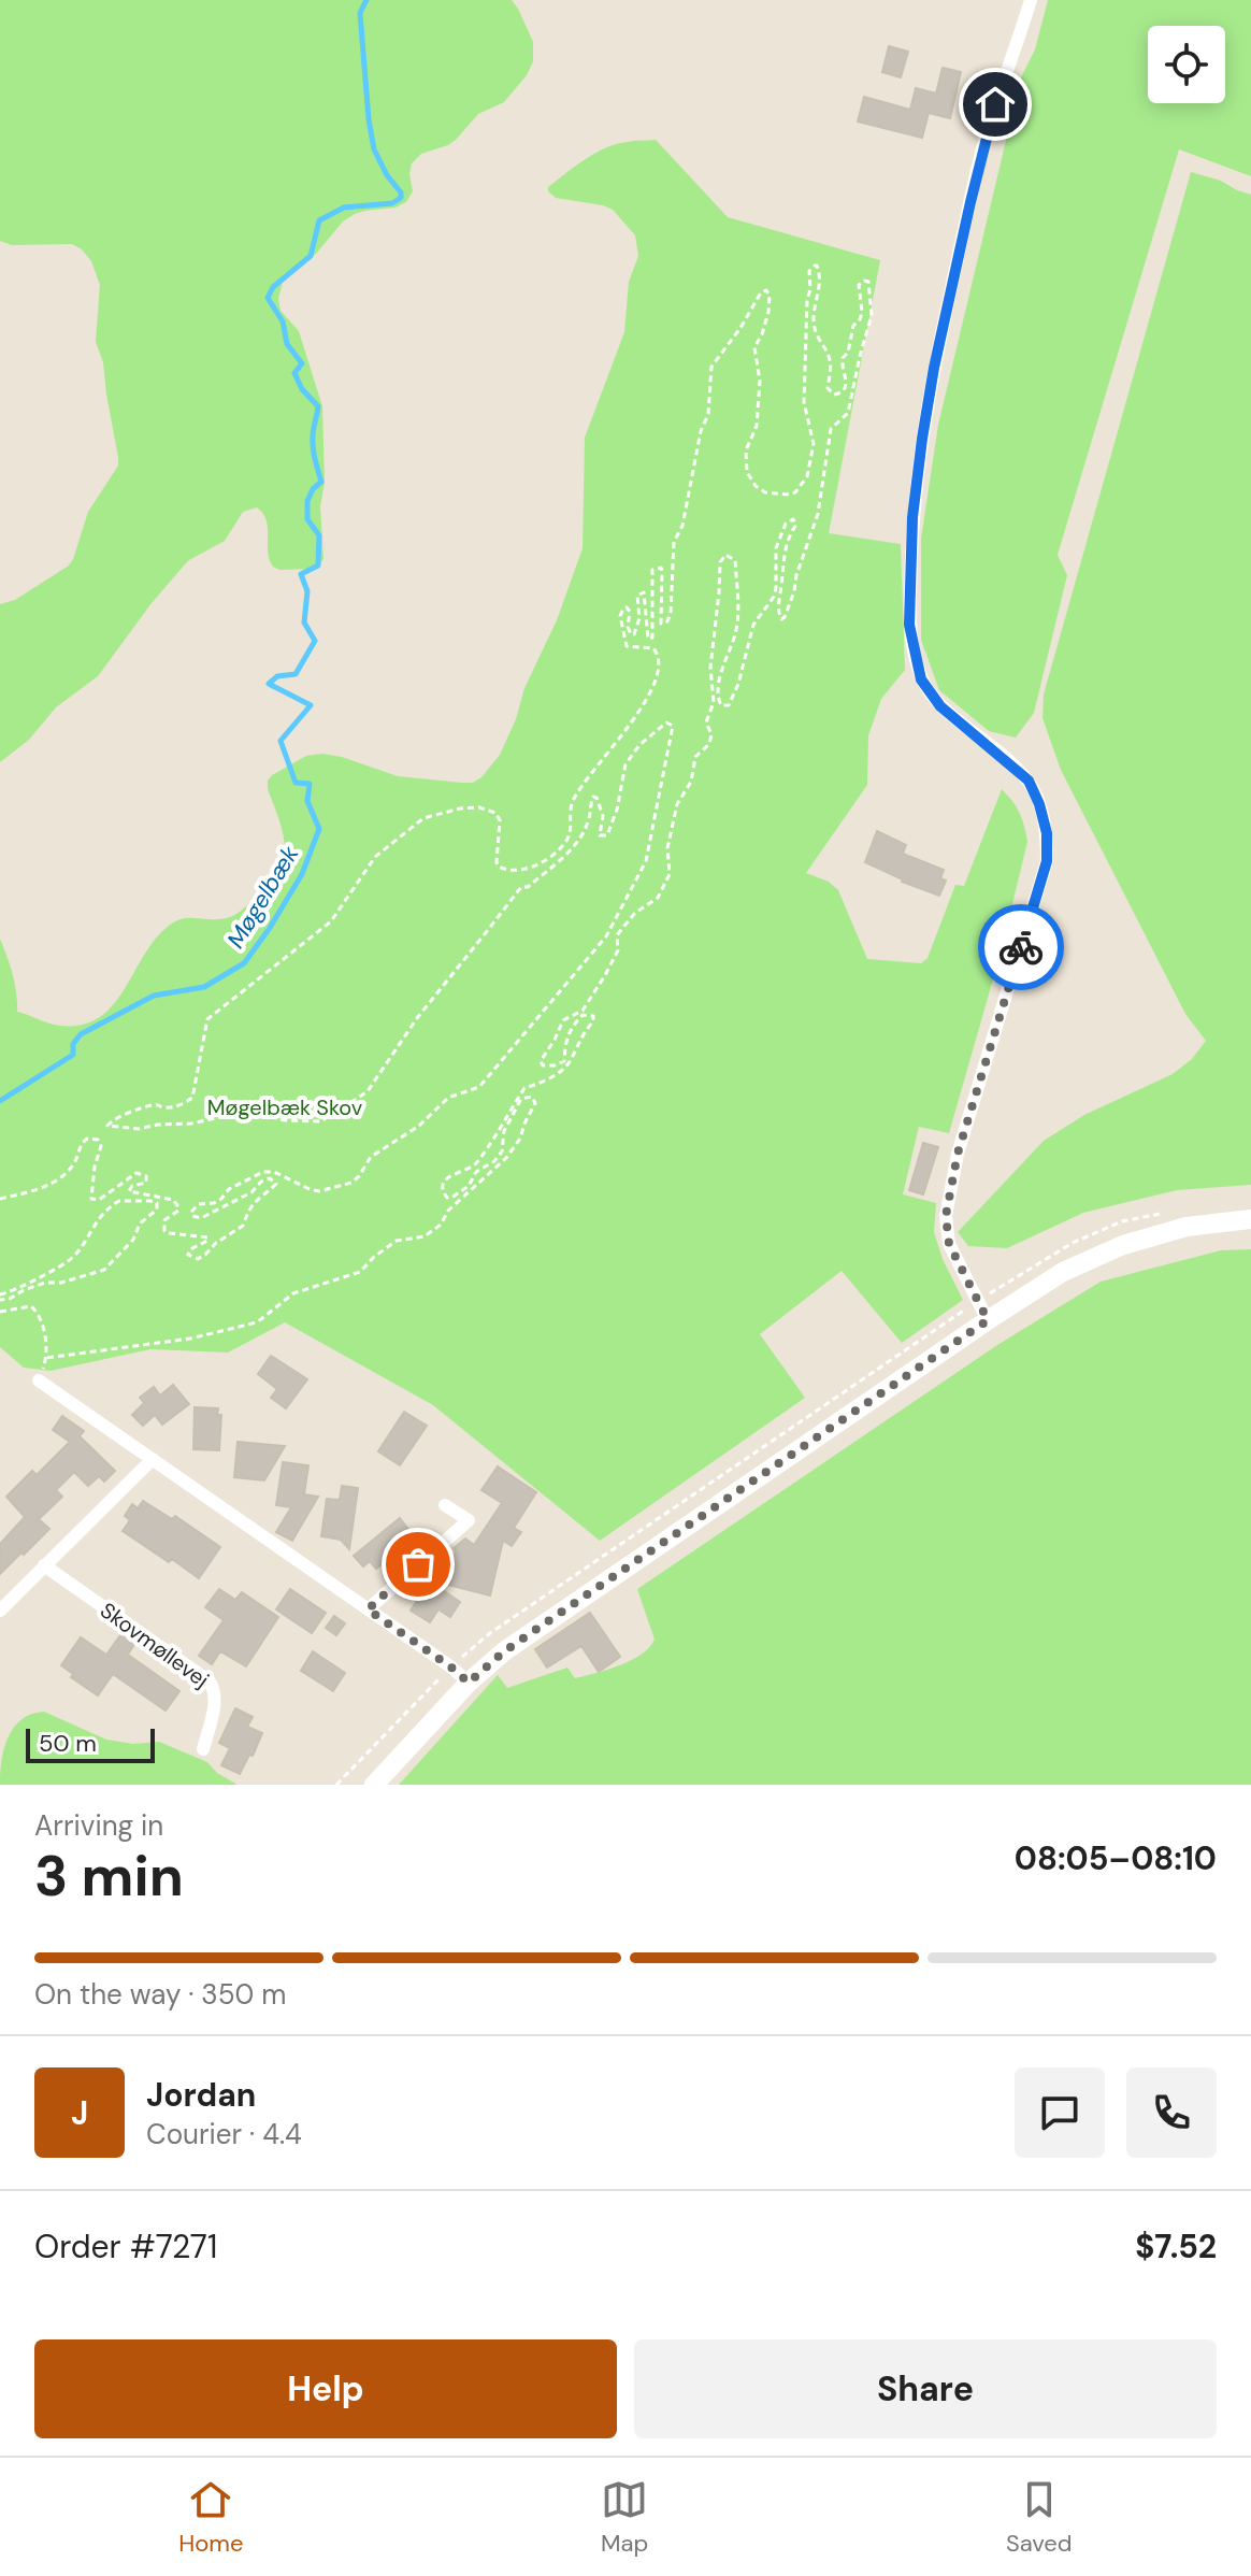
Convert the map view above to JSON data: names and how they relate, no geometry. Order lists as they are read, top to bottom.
{
  "streets": {
    "street": ["Skovmøllevej"]
  },
  "water": ["Møgelbæk"],
  "parks": ["Møgelbæk Skov"],
  "scale_bar": "50 m",
  "page": {
    "scale": "50 m",
    "heading": ["3 min", "Arriving in", "08:05–08:10"],
    "panel": [
      "Jordan",
      "Courier · 4.4",
      "Order #7271",
      "$7.52"
    ],
    "bar": "On the way · 350 m",
    "round": "J",
    "buttons": ["Help", "Share"],
    "tabs": ["Home", "Map", "Saved"]
  }
}
